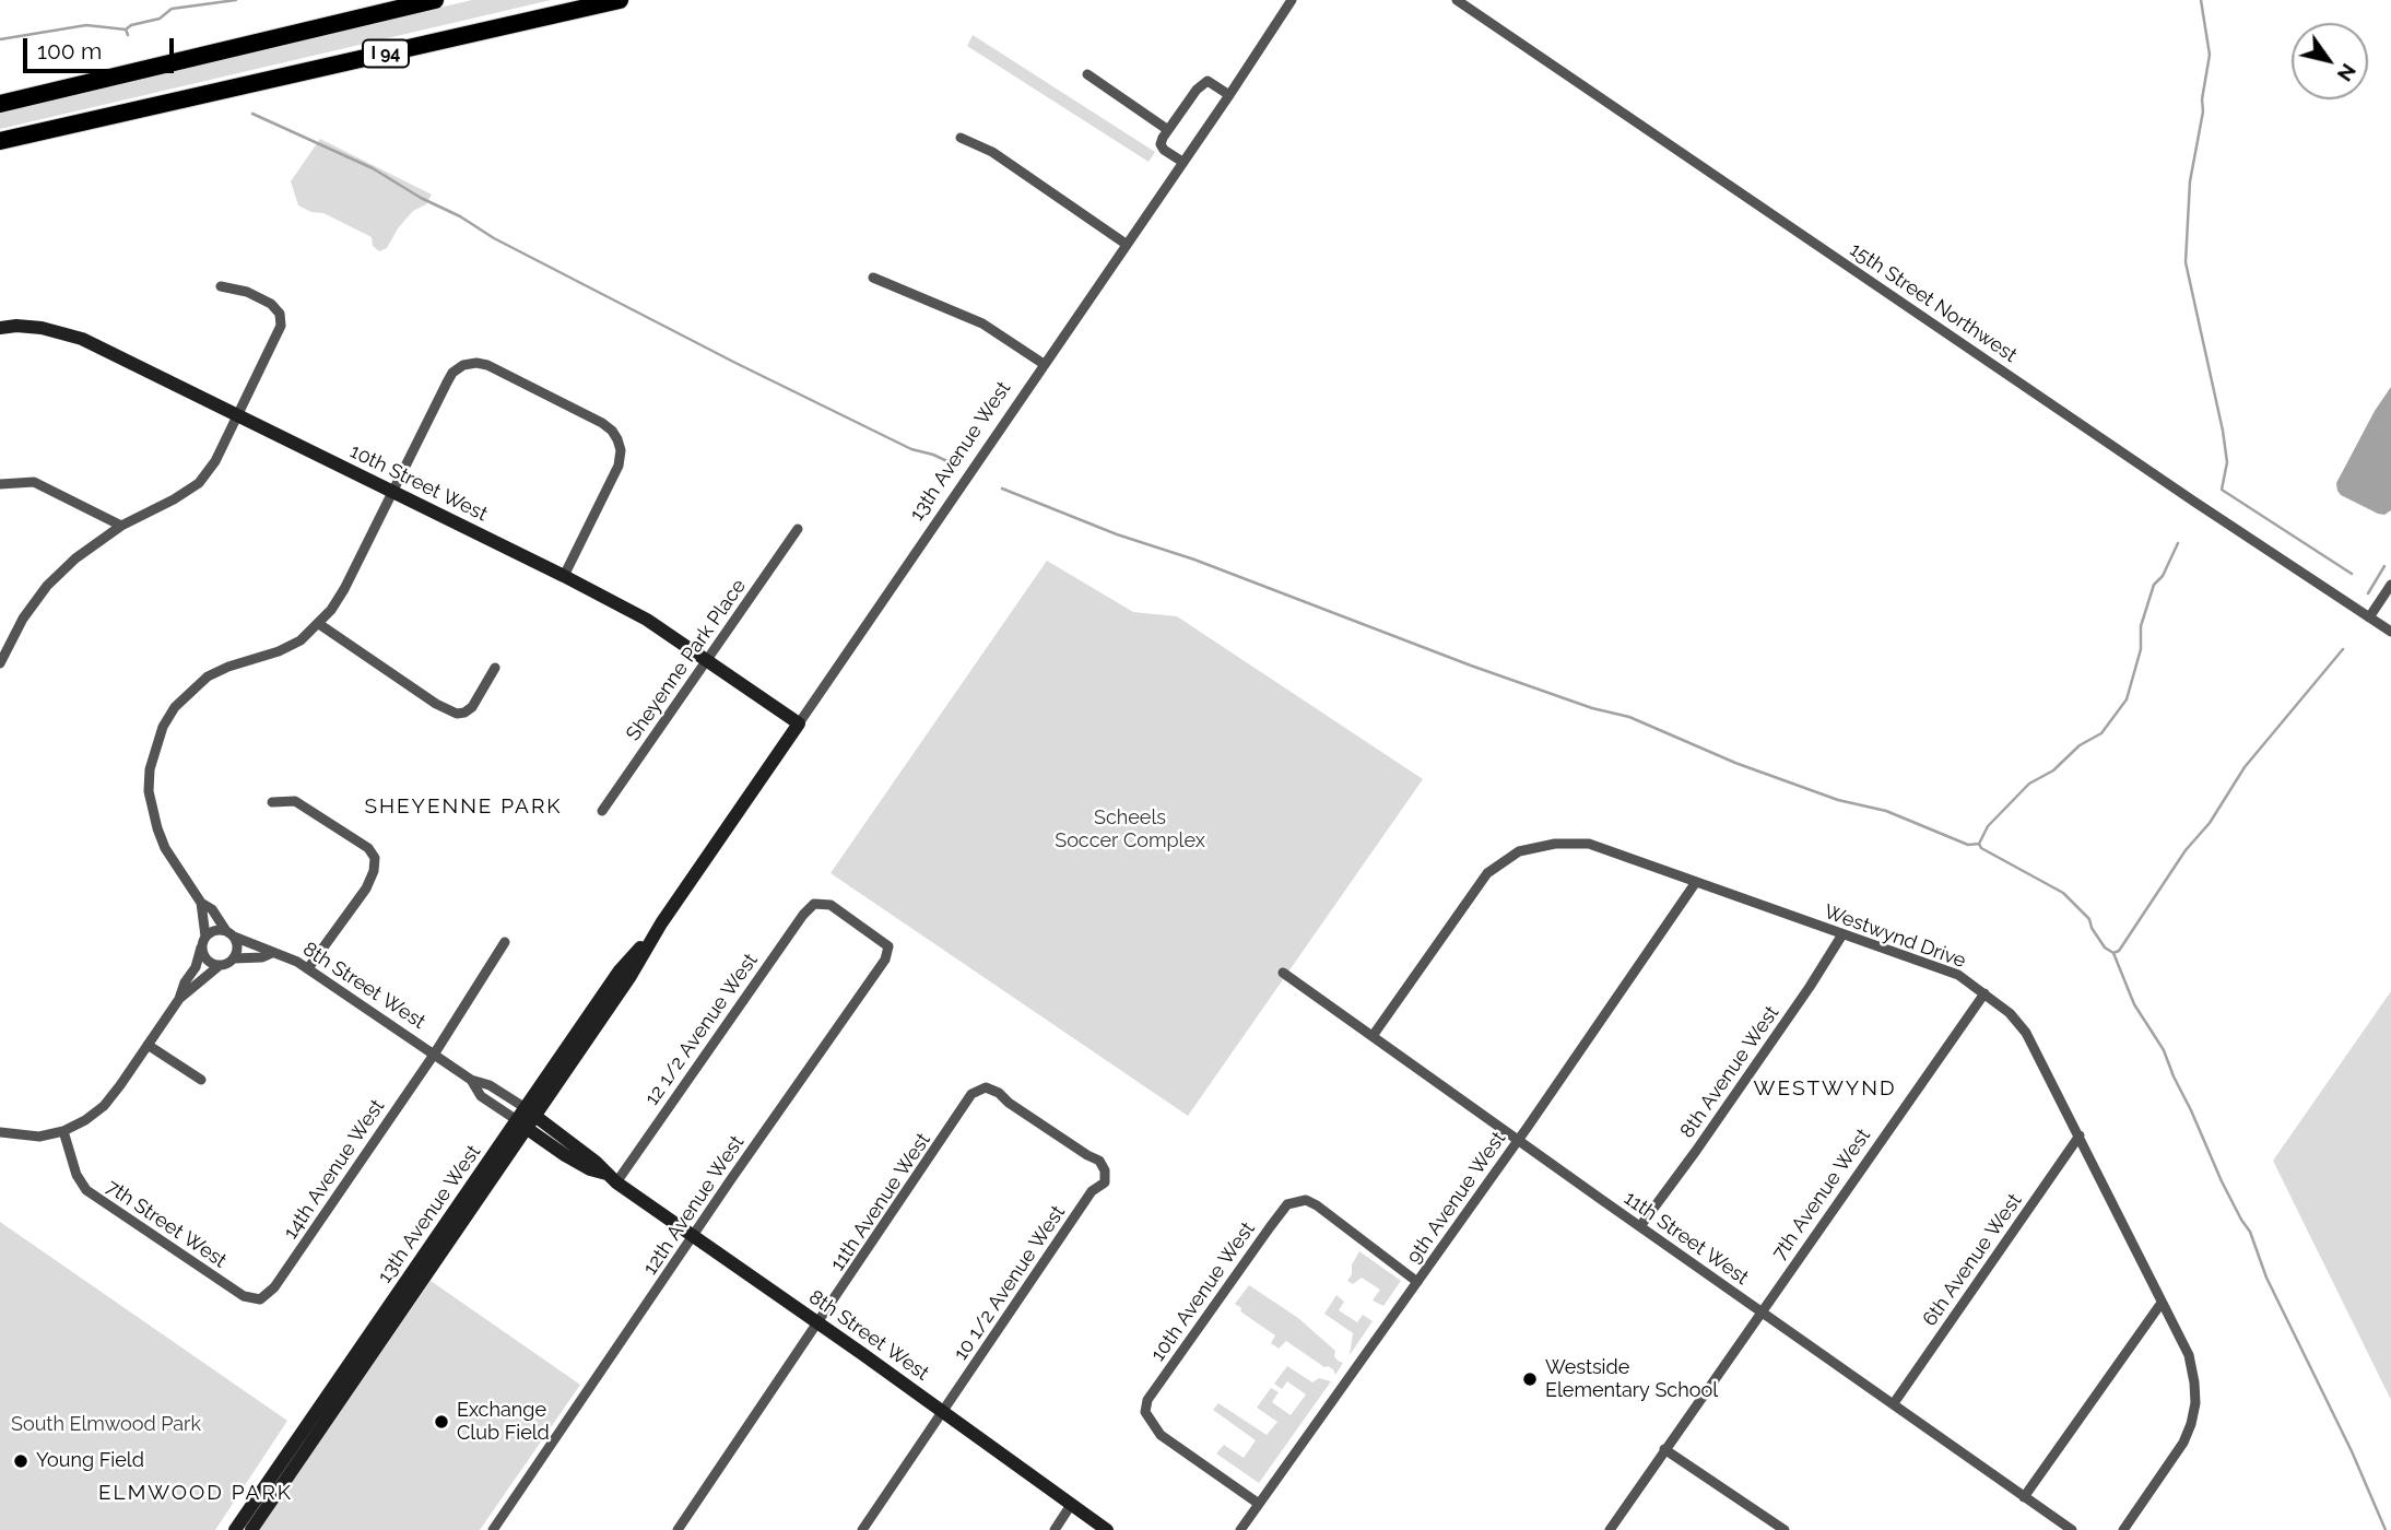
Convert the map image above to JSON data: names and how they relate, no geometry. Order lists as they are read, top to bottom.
{
  "streets": {
    "highway": ["I 94"],
    "street": [
      "15th Street Northwest",
      "13th Avenue West",
      "10th Street West",
      "Sheyenne Park Place",
      "Westwynd Drive",
      "8th Street West",
      "12 1/2 Avenue West",
      "8th Avenue West",
      "14th Avenue West",
      "7th Avenue West",
      "9th Avenue West",
      "11th Avenue West",
      "12th Avenue West",
      "7th Street West",
      "11th Street West",
      "6th Avenue West",
      "10 1/2 Avenue West",
      "10th Avenue West"
    ]
  },
  "crossings": [
    ["13th Avenue West", "10th Street West"],
    ["13th Avenue West", "8th Street West"],
    ["10th Street West", "Sheyenne Park Place"],
    ["Westwynd Drive", "8th Avenue West"],
    ["Westwynd Drive", "7th Avenue West"],
    ["Westwynd Drive", "9th Avenue West"],
    ["Westwynd Drive", "11th Street West"],
    ["Westwynd Drive", "6th Avenue West"],
    ["8th Street West", "12 1/2 Avenue West"],
    ["8th Street West", "14th Avenue West"],
    ["8th Street West", "11th Avenue West"],
    ["8th Street West", "12th Avenue West"],
    ["8th Street West", "10 1/2 Avenue West"],
    ["12 1/2 Avenue West", "12th Avenue West"],
    ["8th Avenue West", "11th Street West"],
    ["14th Avenue West", "7th Street West"],
    ["7th Avenue West", "11th Street West"],
    ["9th Avenue West", "11th Street West"],
    ["9th Avenue West", "10th Avenue West"],
    ["11th Avenue West", "10 1/2 Avenue West"],
    ["11th Street West", "6th Avenue West"]
  ],
  "districts": ["SHEYENNE PARK", "WESTWYND", "ELMWOOD PARK"],
  "parks": ["Scheels Soccer Complex", "South Elmwood Park"],
  "places": ["Westside Elementary School", "Exchange Club Field", "Young Field"],
  "scale_bar": "100 m",
  "north": "bottom right"
}
